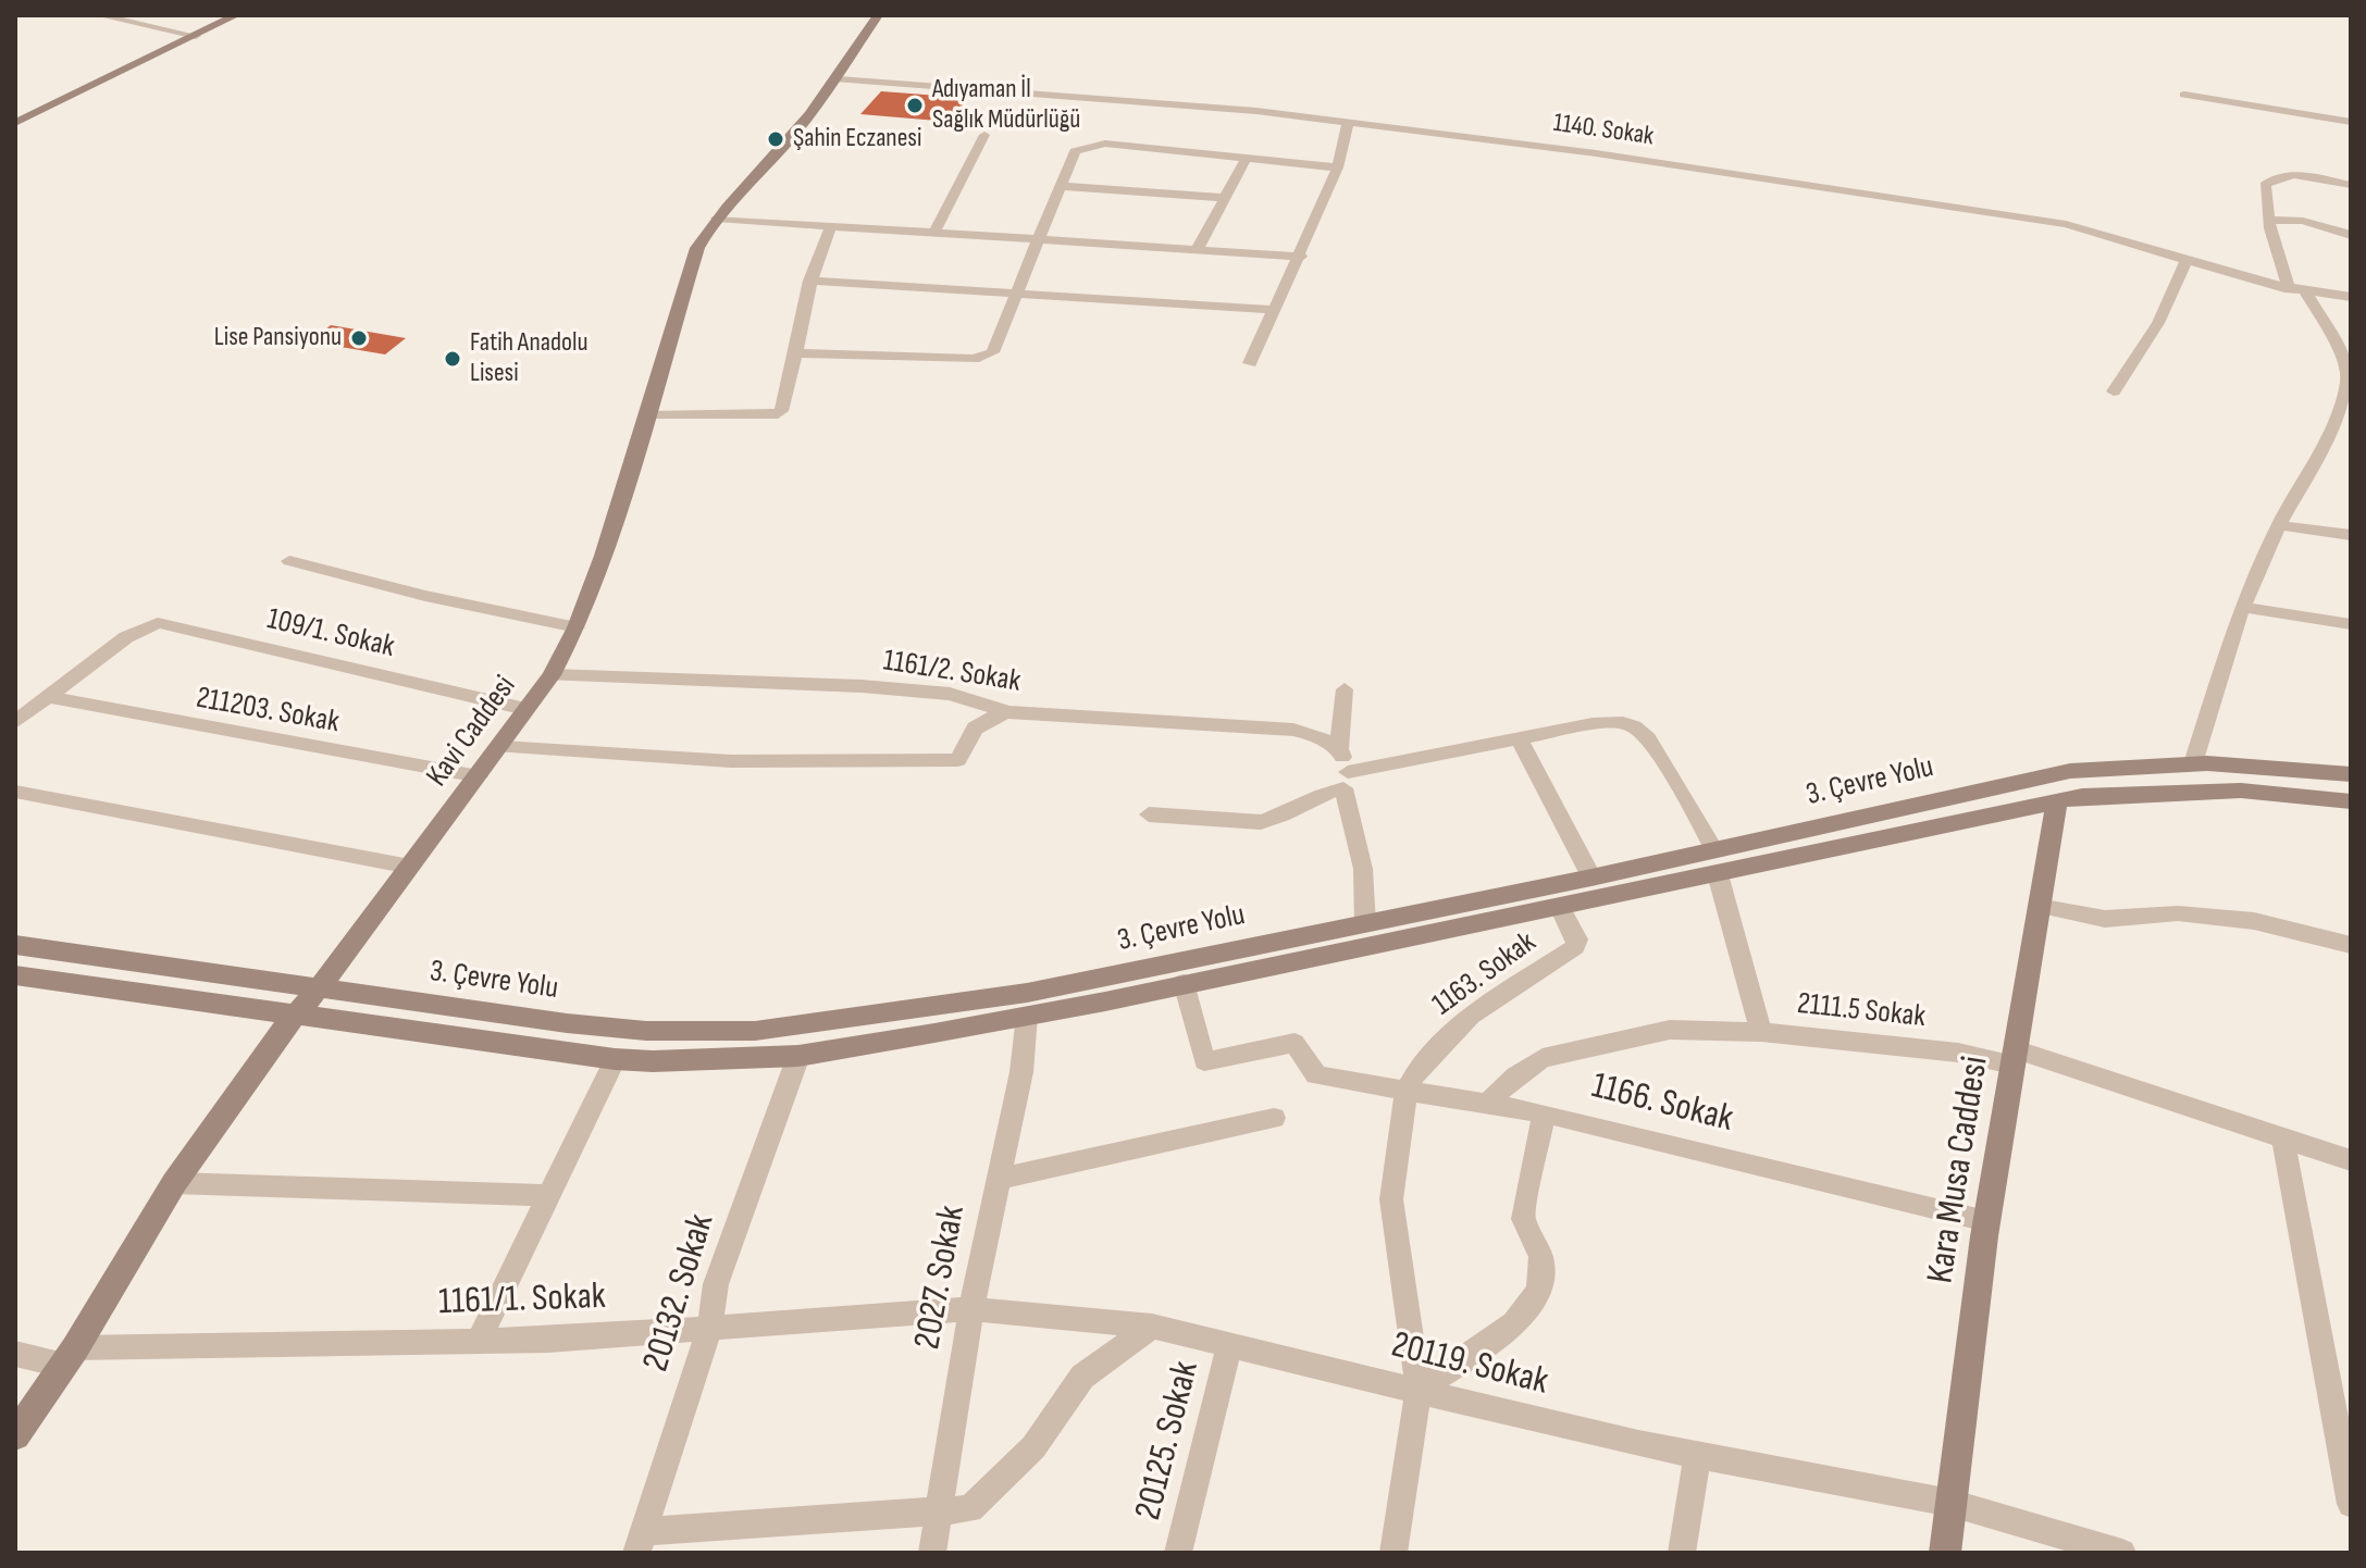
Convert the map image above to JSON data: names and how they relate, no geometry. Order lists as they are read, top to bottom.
{
  "streets": {
    "main road": ["Kavi Caddesi", "3. Çevre Yolu", "Kara Musa Caddesi"],
    "street": [
      "1140. Sokak",
      "109/1. Sokak",
      "1161/2. Sokak",
      "211203. Sokak",
      "1163. Sokak",
      "2111.5 Sokak",
      "1166. Sokak",
      "2027. Sokak",
      "20132. Sokak",
      "1161/1. Sokak",
      "20119. Sokak",
      "20125. Sokak"
    ]
  },
  "crossings": [
    ["1140. Sokak", "Kavi Caddesi"],
    ["109/1. Sokak", "211203. Sokak"],
    ["109/1. Sokak", "Kavi Caddesi"],
    ["1161/2. Sokak", "Kavi Caddesi"],
    ["211203. Sokak", "Kavi Caddesi"],
    ["Kavi Caddesi", "3. Çevre Yolu"],
    ["Kavi Caddesi", "1161/1. Sokak"],
    ["3. Çevre Yolu", "1163. Sokak"],
    ["3. Çevre Yolu", "2111.5 Sokak"],
    ["3. Çevre Yolu", "1166. Sokak"],
    ["3. Çevre Yolu", "Kara Musa Caddesi"],
    ["3. Çevre Yolu", "2027. Sokak"],
    ["3. Çevre Yolu", "20132. Sokak"],
    ["1163. Sokak", "1166. Sokak"],
    ["2111.5 Sokak", "Kara Musa Caddesi"],
    ["1166. Sokak", "Kara Musa Caddesi"],
    ["Kara Musa Caddesi", "20119. Sokak"],
    ["2027. Sokak", "1161/1. Sokak"],
    ["2027. Sokak", "20119. Sokak"],
    ["20132. Sokak", "1161/1. Sokak"],
    ["1161/1. Sokak", "20119. Sokak"],
    ["20119. Sokak", "20125. Sokak"]
  ],
  "places": [
    "Adıyaman İl Sağlık Müdürlüğü",
    "Şahin Eczanesi",
    "Lise Pansiyonu",
    "Fatih Anadolu Lisesi"
  ]
}
